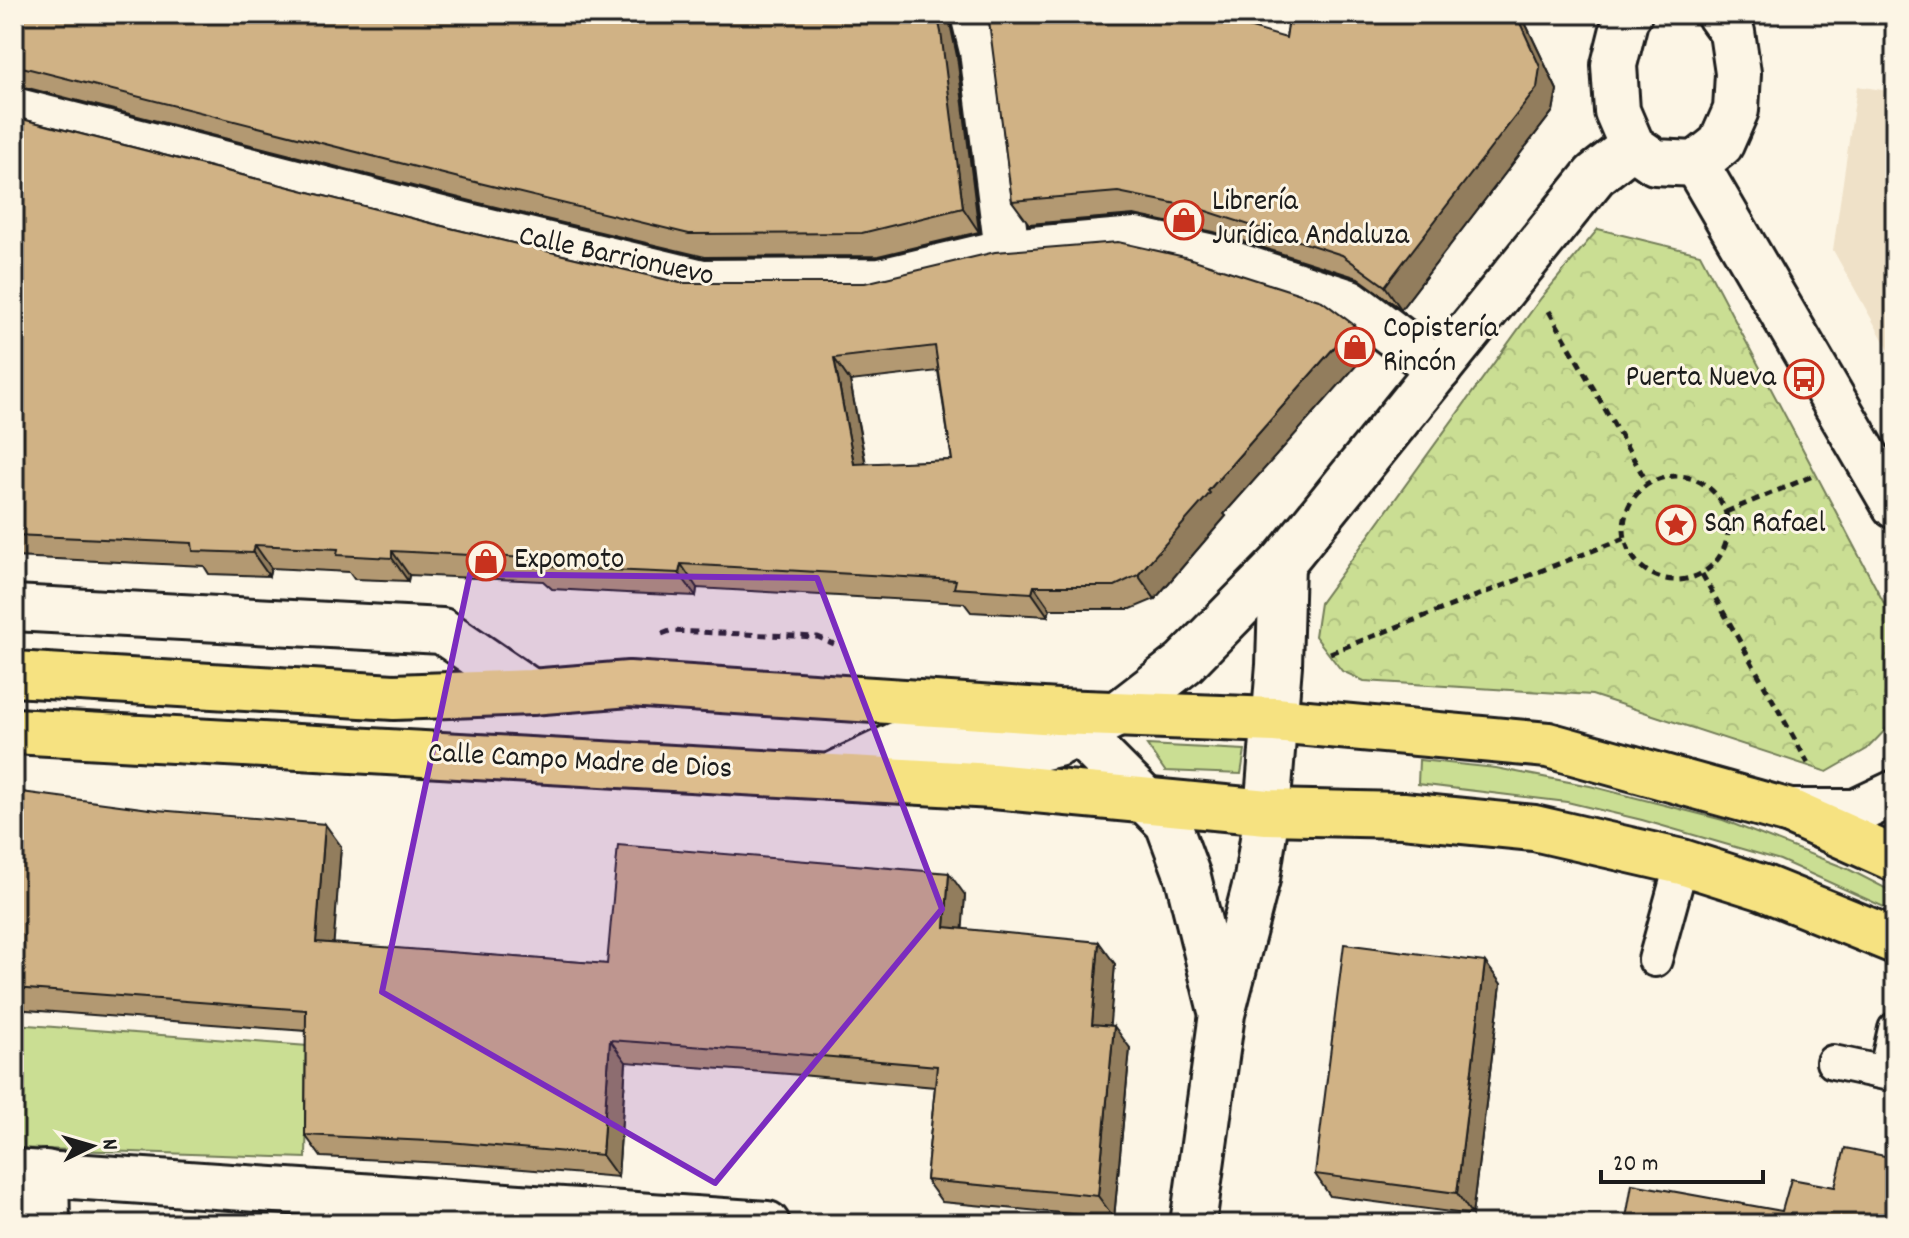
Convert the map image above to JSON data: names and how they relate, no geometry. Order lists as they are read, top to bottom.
{
  "streets": {
    "main road": ["Calle Campo Madre de Dios"],
    "street": ["Calle Barrionuevo"]
  },
  "places": {
    "shop": ["Librería Jurídica Andaluza", "Copistería Rincón", "Expomoto"],
    "bus stop": ["Puerta Nueva"],
    "place": ["San Rafael"]
  },
  "scale_bar": "20 m",
  "north": "right"
}
